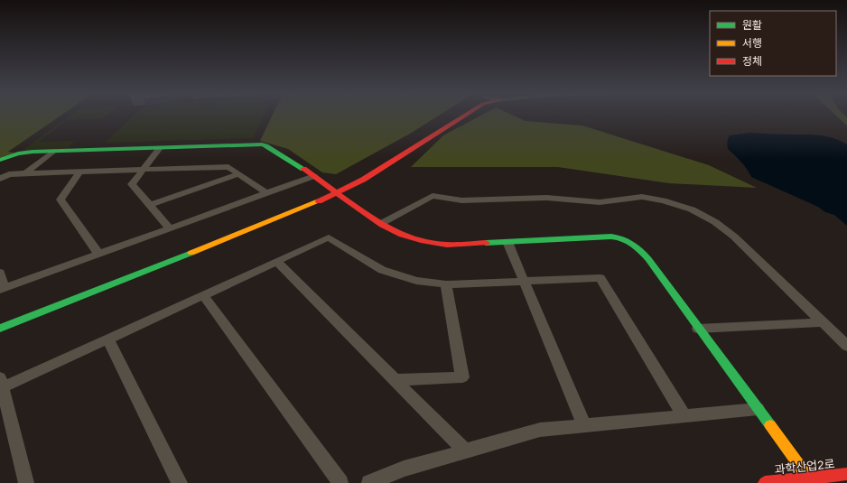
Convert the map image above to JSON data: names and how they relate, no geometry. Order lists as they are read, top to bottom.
{
  "streets": {
    "street": ["과학산업2로"]
  },
  "legend": ["원활", "서행", "정체"]
}
